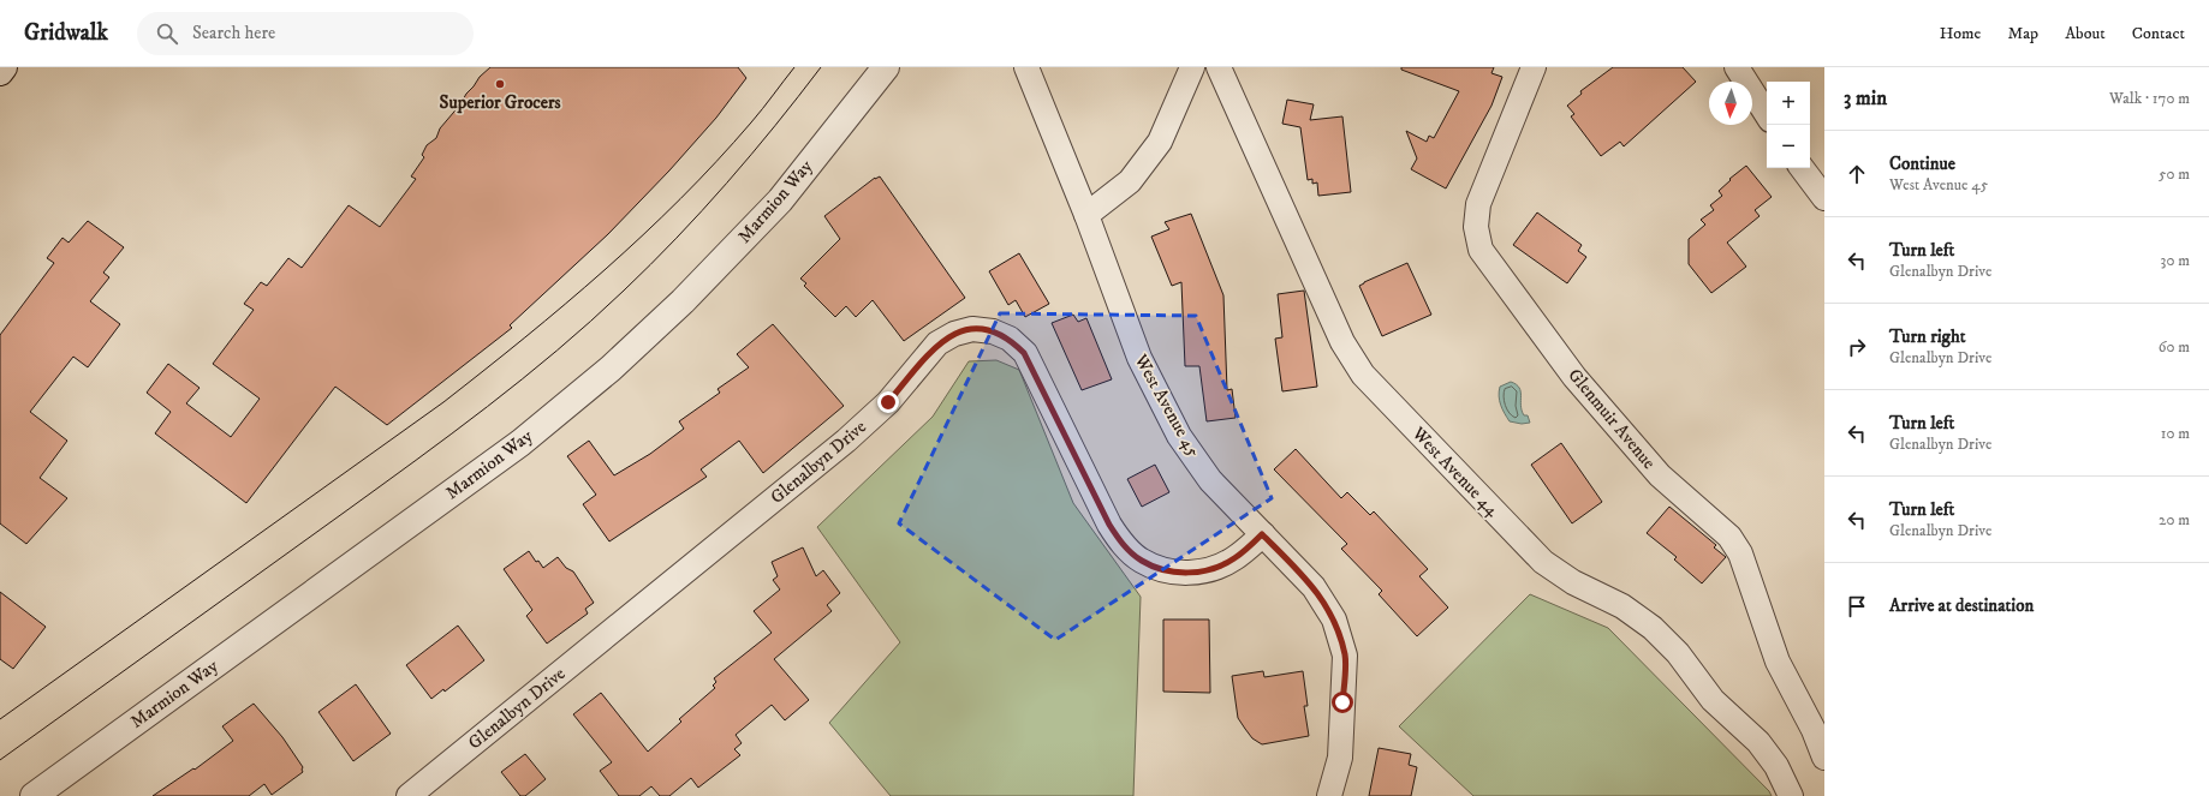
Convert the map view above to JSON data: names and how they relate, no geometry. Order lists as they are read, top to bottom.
{
  "streets": {
    "street": [
      "Marmion Way",
      "West Avenue 45",
      "Glenmuir Avenue",
      "Glenalbyn Drive",
      "West Avenue 44"
    ]
  },
  "crossings": [
    ["West Avenue 45", "Glenalbyn Drive"]
  ],
  "places": ["Superior Grocers"],
  "north": "bottom",
  "page": {
    "header": "Gridwalk",
    "search": "Search here",
    "nav": [
      "Home",
      "Map",
      "About",
      "Contact"
    ],
    "heading": ["3 min", "Walk · 170 m"],
    "map_buttons": ["+", "−"],
    "list": [
      ["Continue", "West Avenue 45", "50 m"],
      ["Turn left", "Glenalbyn Drive", "30 m"],
      ["Turn right", "Glenalbyn Drive", "60 m"],
      ["Turn left", "Glenalbyn Drive", "10 m"],
      ["Turn left", "Glenalbyn Drive", "20 m"],
      "Arrive at destination"
    ]
  }
}
